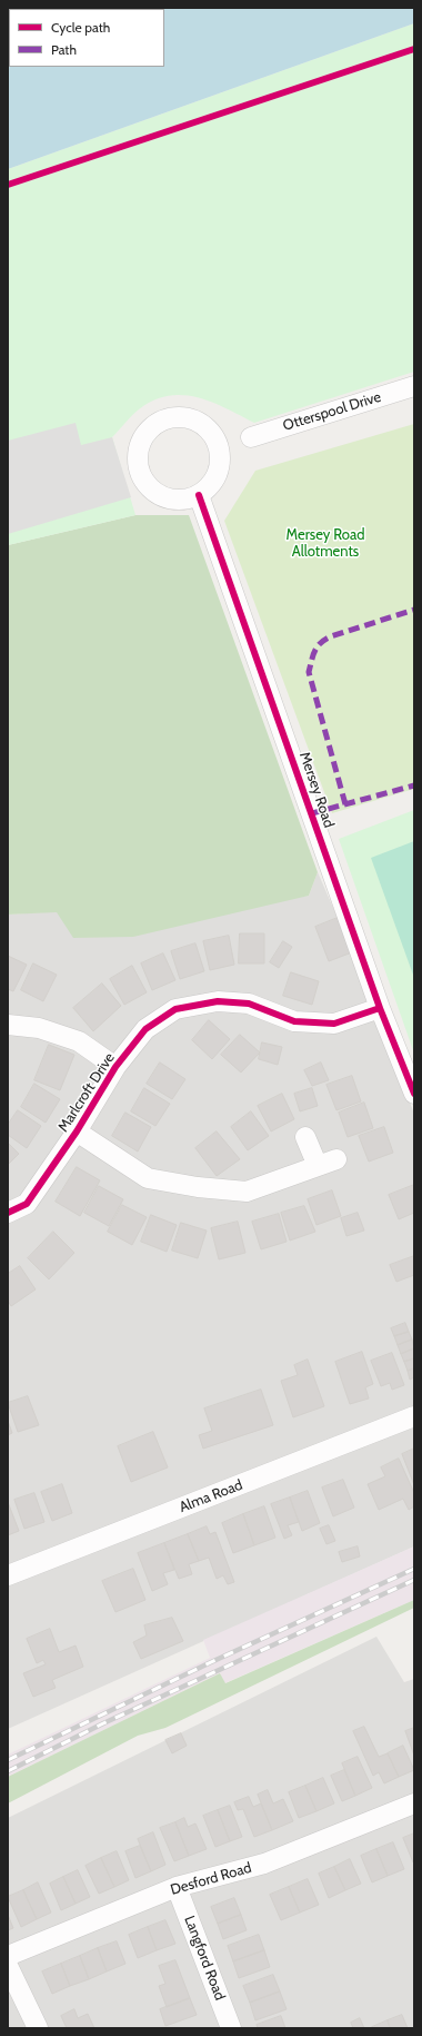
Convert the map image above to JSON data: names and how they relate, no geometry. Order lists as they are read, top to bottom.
{
  "streets": {
    "street": [
      "Otterspool Drive",
      "Mersey Road",
      "Marlcroft Drive",
      "Alma Road",
      "Desford Road",
      "Langford Road"
    ]
  },
  "crossings": [
    ["Mersey Road", "Marlcroft Drive"],
    ["Desford Road", "Langford Road"]
  ],
  "parks": ["Mersey Road Allotments"],
  "legend": ["Cycle path", "Path"]
}
